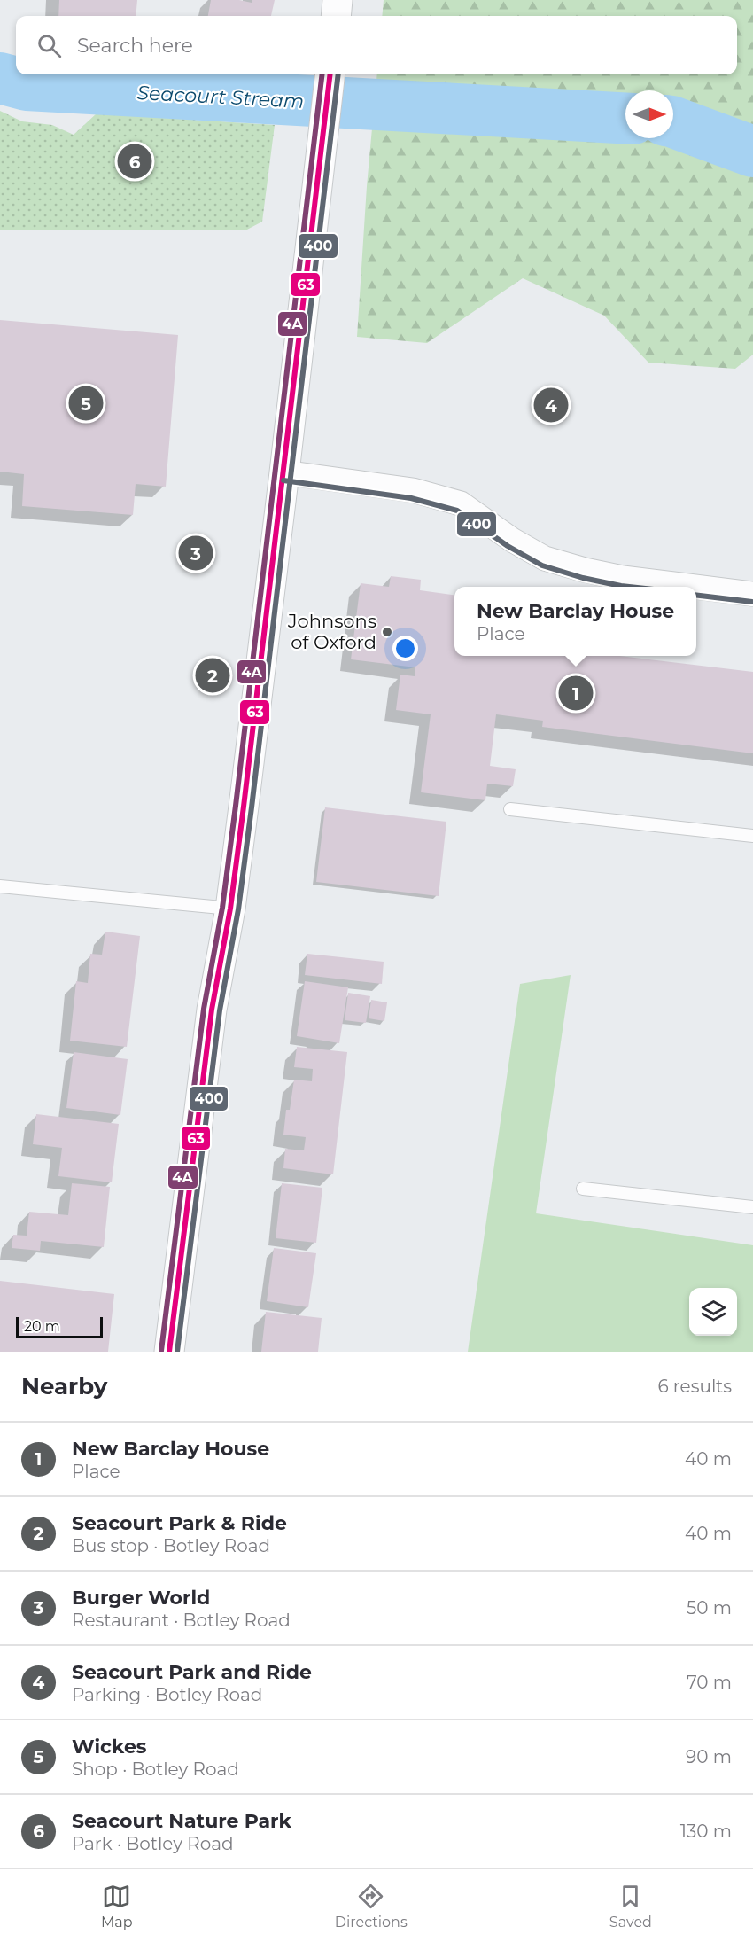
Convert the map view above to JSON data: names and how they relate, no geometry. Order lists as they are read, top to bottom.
{
  "water": ["Seacourt Stream"],
  "places": ["Johnsons of Oxford"],
  "lines": ["transit line 63", "transit line 400", "transit line 4A"],
  "scale_bar": "20 m",
  "north": "right",
  "page": {
    "search": "Search here",
    "pins": [
      "6",
      "5",
      "4",
      "3",
      "2",
      "1"
    ],
    "popup": ["New Barclay House", "Place"],
    "scale": "20 m",
    "heading": ["Nearby", "6 results"],
    "list": [
      {
        "mark": "1",
        "name": "New Barclay House",
        "note": "Place",
        "value": "40 m"
      },
      {
        "mark": "2",
        "name": "Seacourt Park & Ride",
        "note": "Bus stop · Botley Road",
        "value": "40 m"
      },
      {
        "mark": "3",
        "name": "Burger World",
        "note": "Restaurant · Botley Road",
        "value": "50 m"
      },
      {
        "mark": "4",
        "name": "Seacourt Park and Ride",
        "note": "Parking · Botley Road",
        "value": "70 m"
      },
      {
        "mark": "5",
        "name": "Wickes",
        "note": "Shop · Botley Road",
        "value": "90 m"
      },
      {
        "mark": "6",
        "name": "Seacourt Nature Park",
        "note": "Park · Botley Road",
        "value": "130 m"
      }
    ],
    "nav": ["Map", "Directions", "Saved"]
  }
}
